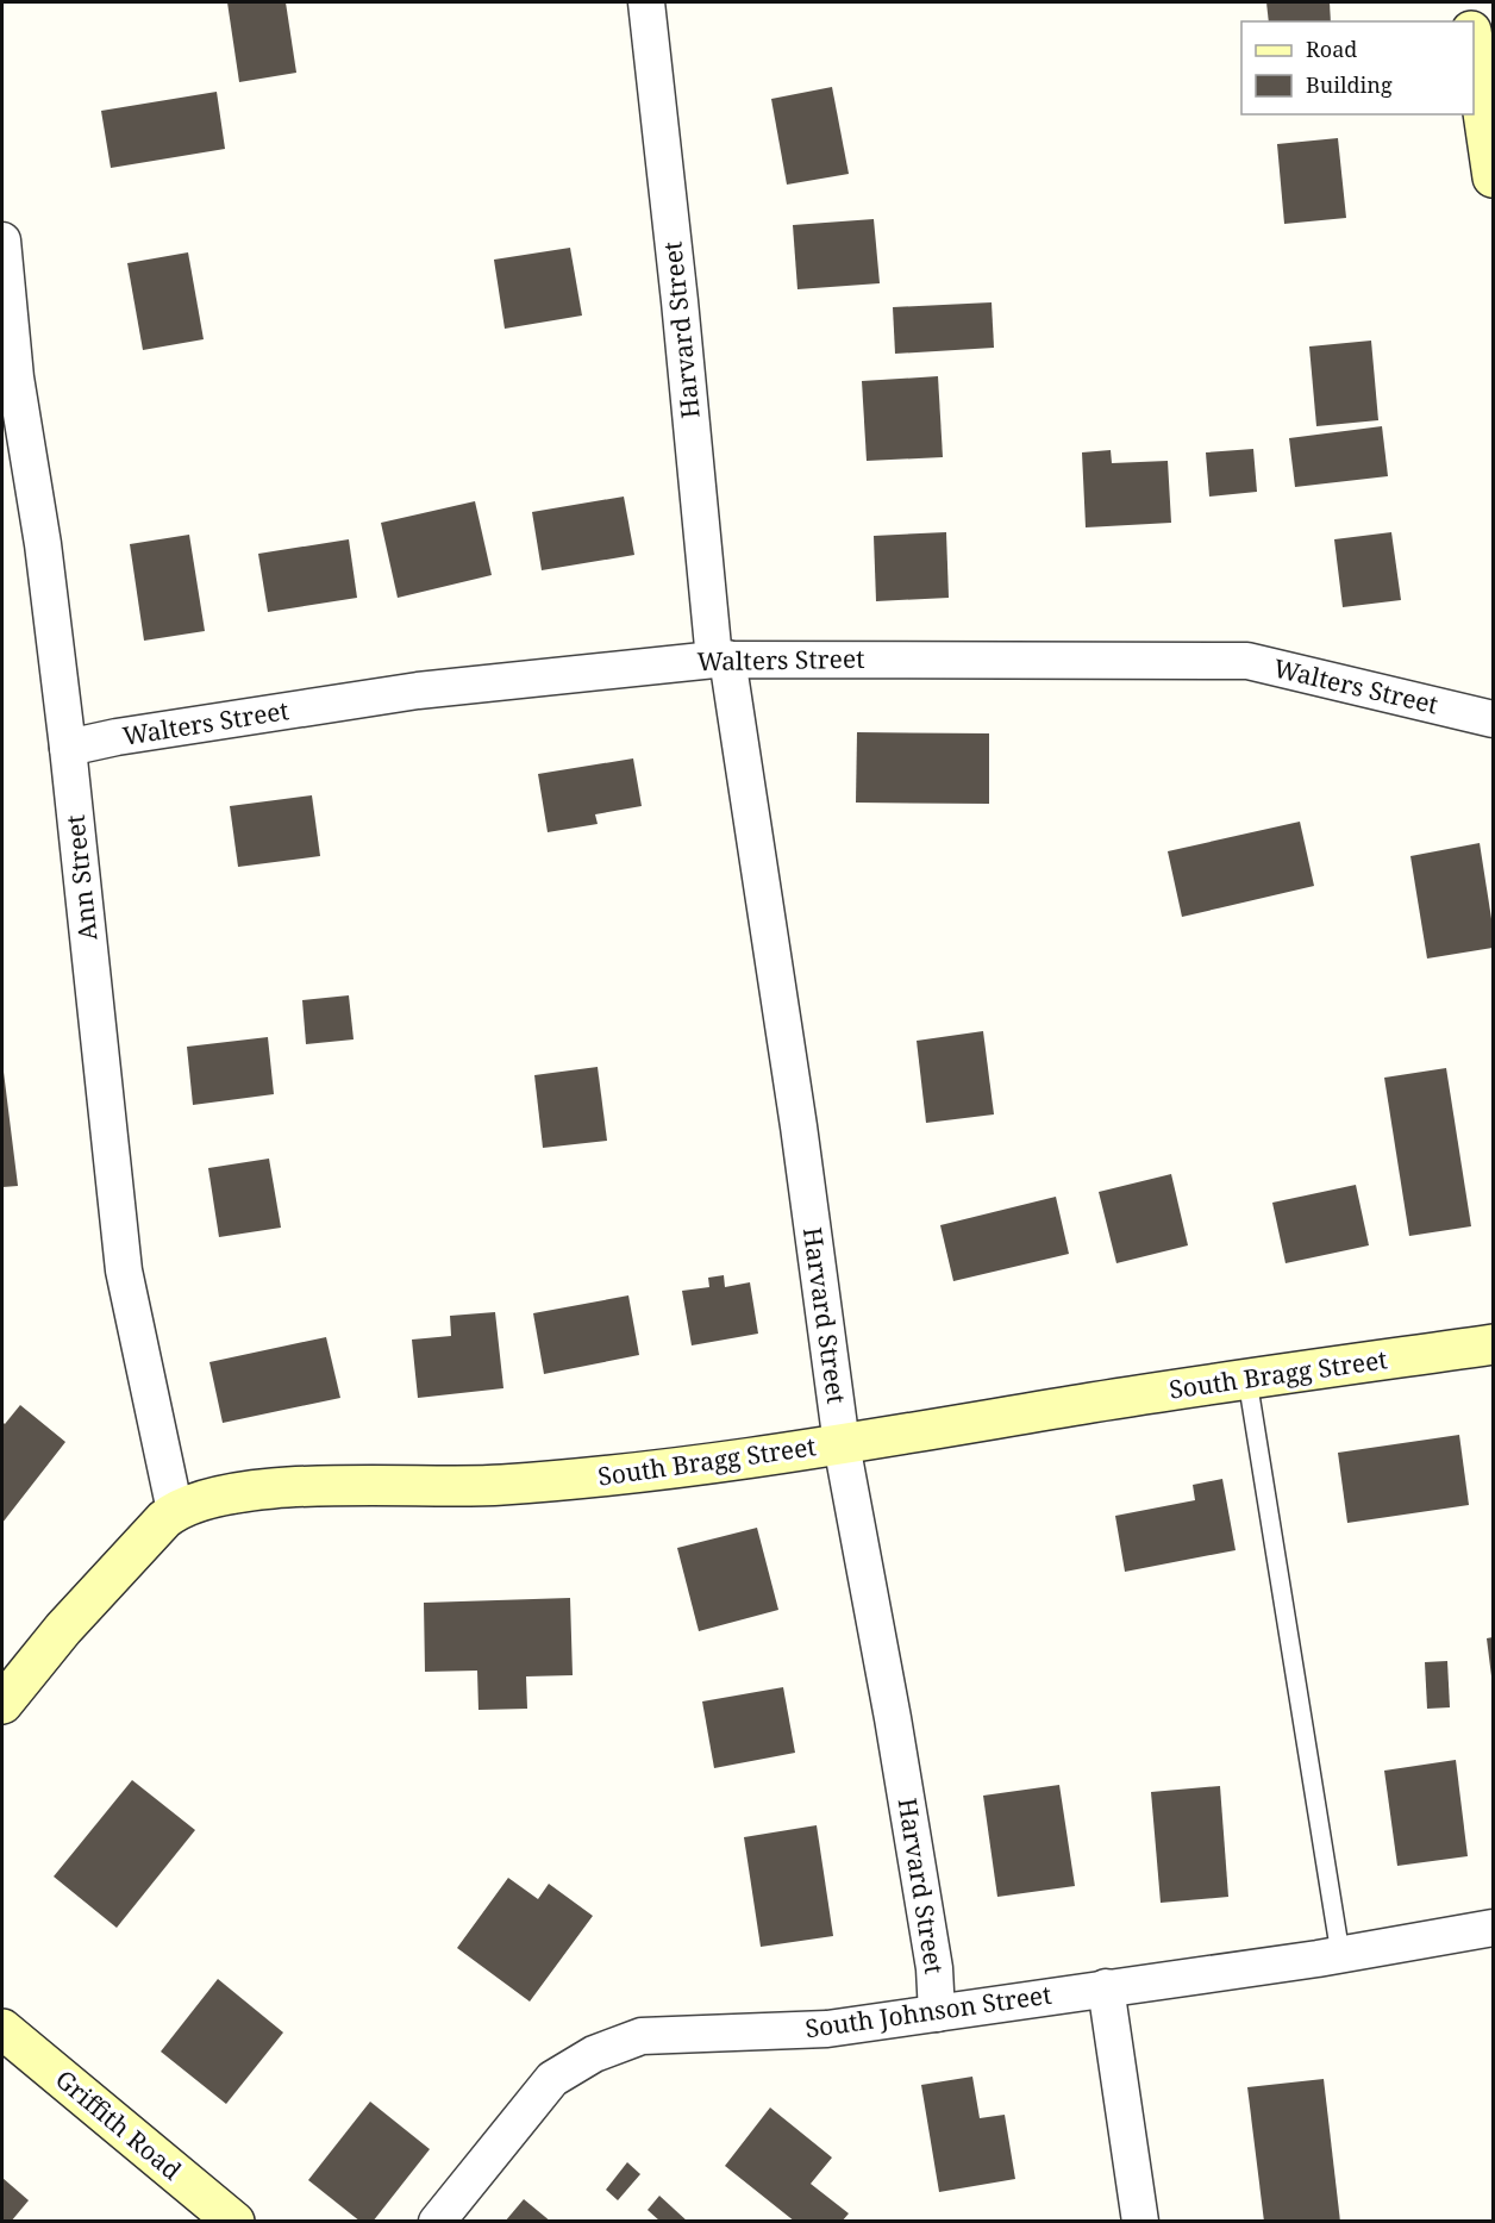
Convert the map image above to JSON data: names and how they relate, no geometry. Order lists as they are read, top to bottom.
{
  "streets": {
    "street": [
      "Harvard Street",
      "Walters Street",
      "Ann Street",
      "South Bragg Street",
      "South Johnson Street",
      "Griffith Road"
    ]
  },
  "crossings": [
    ["Harvard Street", "Walters Street"],
    ["Harvard Street", "South Bragg Street"],
    ["Harvard Street", "South Johnson Street"],
    ["Walters Street", "Ann Street"],
    ["Ann Street", "South Bragg Street"]
  ],
  "legend": ["Road", "Building"]
}
